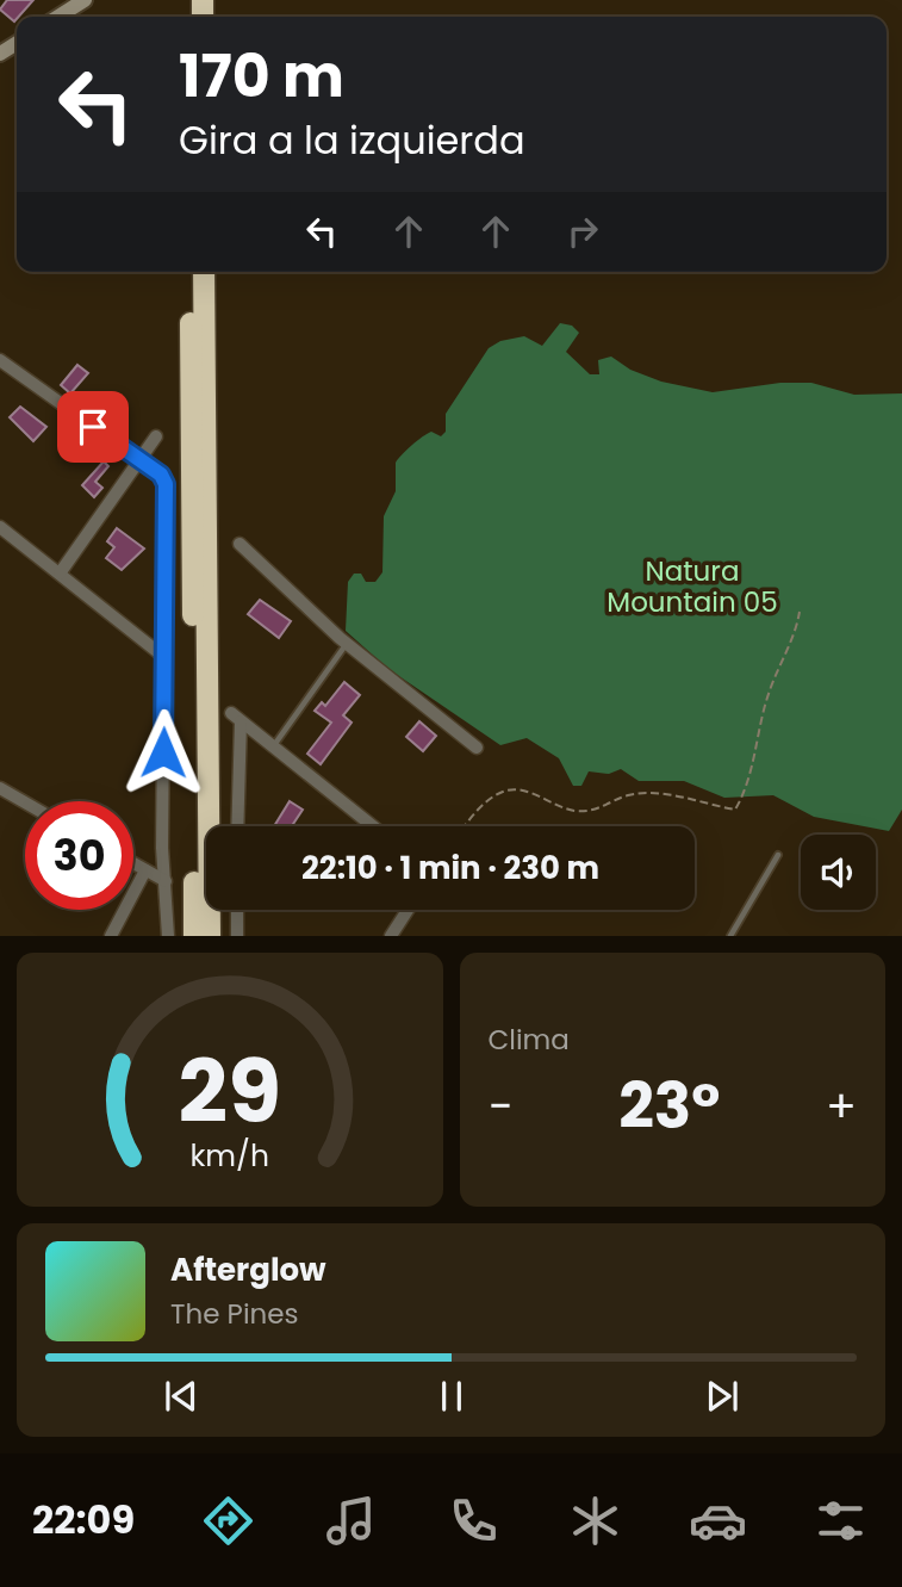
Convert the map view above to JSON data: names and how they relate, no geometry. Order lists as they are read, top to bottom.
{
  "parks": ["Natura Mountain 05"],
  "page": {
    "turn": ["170 m", "Gira a la izquierda"],
    "limit": "30",
    "trip": "22:10 · 1 min · 230 m",
    "tile": "Clima",
    "heat": ["−", "23°", "+"],
    "song": ["Afterglow", "The Pines"],
    "tabs": "22:09",
    "gauge": ["29", "km/h"]
  }
}
